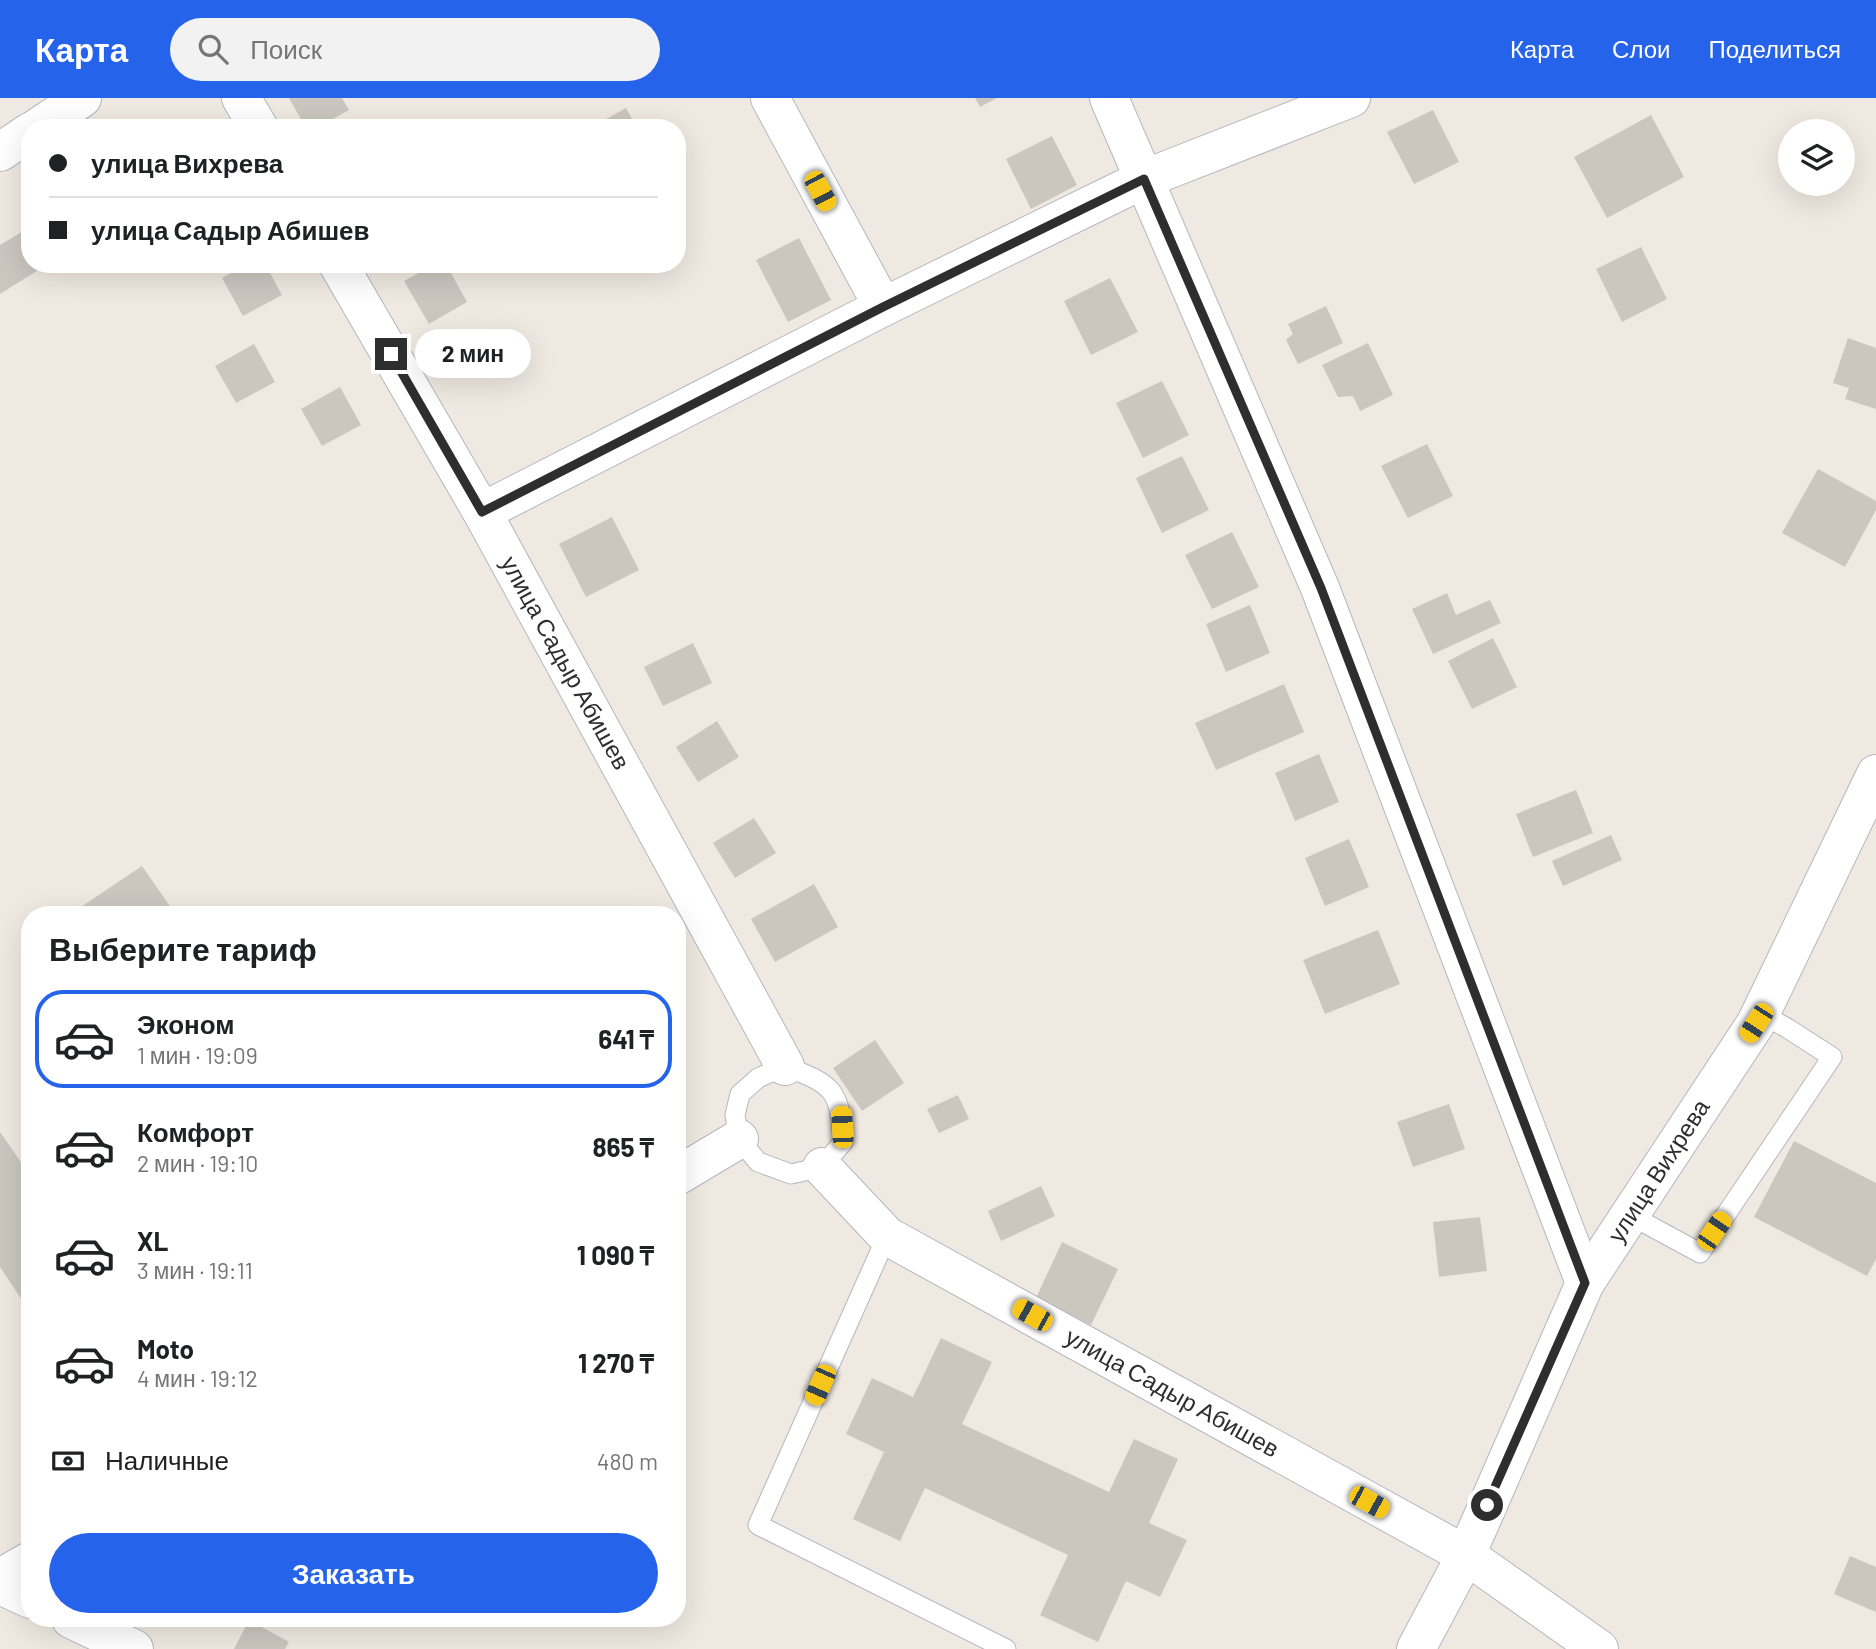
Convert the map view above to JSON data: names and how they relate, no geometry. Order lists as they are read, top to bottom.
{
  "streets": {
    "street": ["улица Садыр Абишев", "улица Вихрева"]
  },
  "crossings": [
    ["улица Садыр Абишев", "улица Вихрева"]
  ],
  "page": {
    "header": "Карта",
    "search": "Поиск",
    "nav": ["Карта", "Слои", "Поделиться"],
    "banner": ["улица Вихрева", "улица Садыр Абишев"],
    "bubble": "2 мин",
    "heading": "Выберите тариф",
    "list": [
      {
        "name": "Эконом",
        "note": "1 мин · 19:09",
        "value": "641 ₸"
      },
      {
        "name": "Комфорт",
        "note": "2 мин · 19:10",
        "value": "865 ₸"
      },
      {
        "name": "XL",
        "note": "3 мин · 19:11",
        "value": "1 090 ₸"
      },
      {
        "name": "Moto",
        "note": "4 мин · 19:12",
        "value": "1 270 ₸"
      }
    ],
    "pay": ["Наличные", "480 m"],
    "buttons": "Заказать"
  }
}
